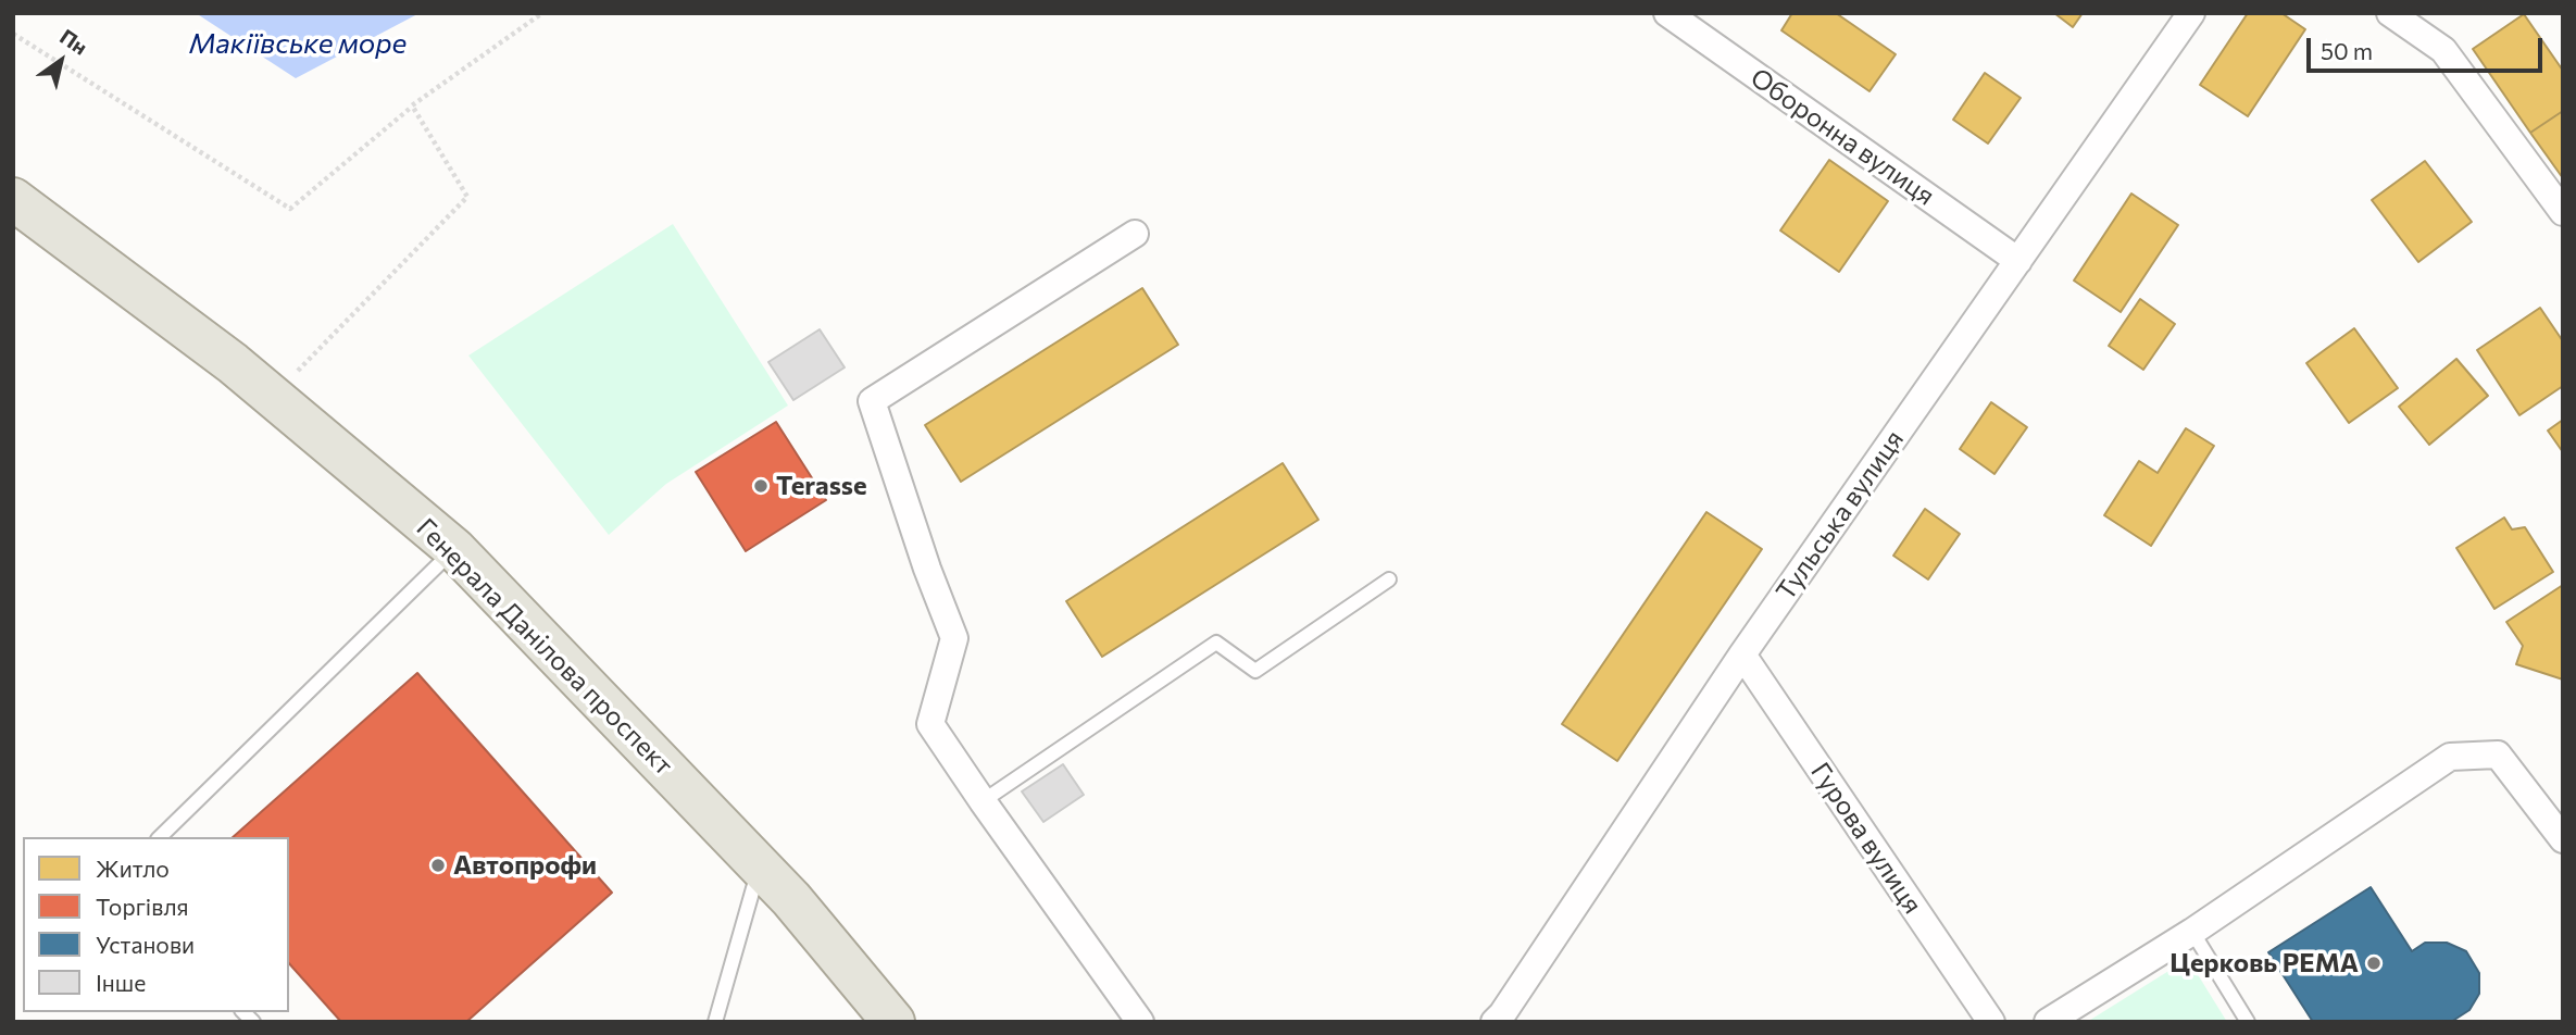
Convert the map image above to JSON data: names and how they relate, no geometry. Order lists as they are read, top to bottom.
{
  "streets": {
    "main road": ["Генерала Данілова проспект"],
    "street": ["Оборонна вулиця", "Тульська вулиця", "Гурова вулиця"]
  },
  "crossings": [
    ["Оборонна вулиця", "Тульська вулиця"],
    ["Тульська вулиця", "Гурова вулиця"]
  ],
  "water": ["Макіївське море"],
  "places": ["Terasse", "Автопрофи", "Церковь РЕМА"],
  "legend": [
    "Житло",
    "Торгівля",
    "Установи",
    "Інше"
  ],
  "scale_bar": "50 m",
  "north": "top right"
}
